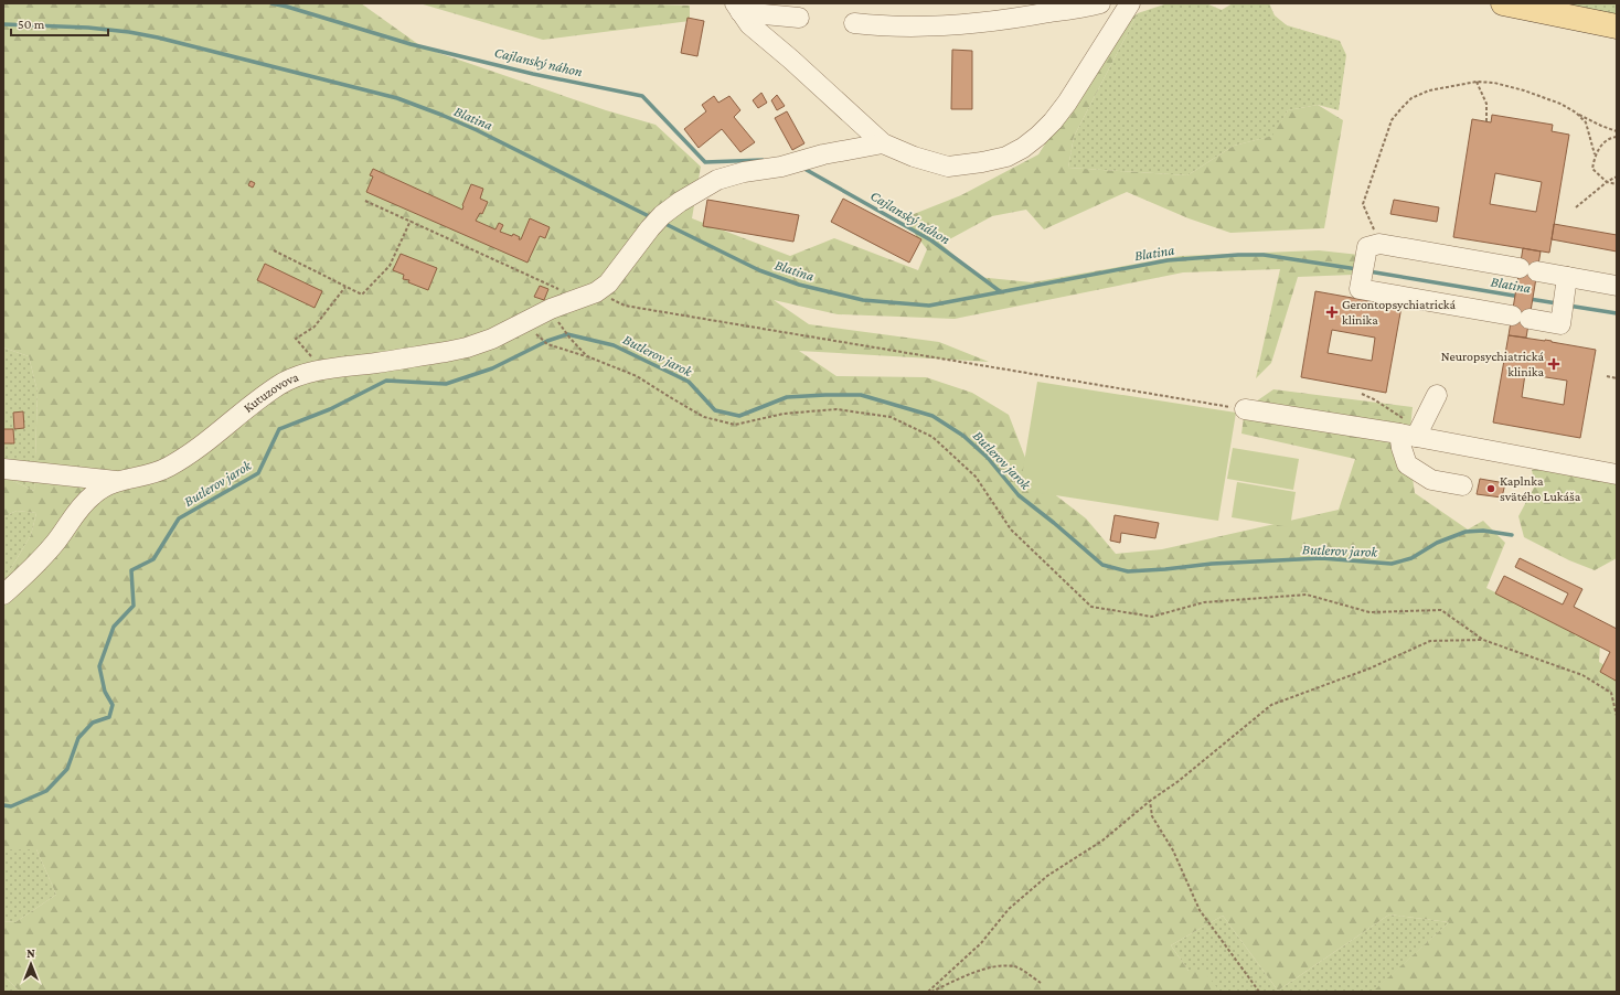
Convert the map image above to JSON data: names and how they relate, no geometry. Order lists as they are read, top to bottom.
{
  "streets": {
    "lane": ["Kutuzovova"]
  },
  "water": ["Cajlanský náhon", "Blatina", "Butlerov jarok"],
  "places": {
    "health": ["Gerontopsychiatrická klinika", "Neuropsychiatrická klinika"],
    "other": ["Kaplnka svätého Lukáša"]
  },
  "scale_bar": "50 m",
  "north": "top"
}
